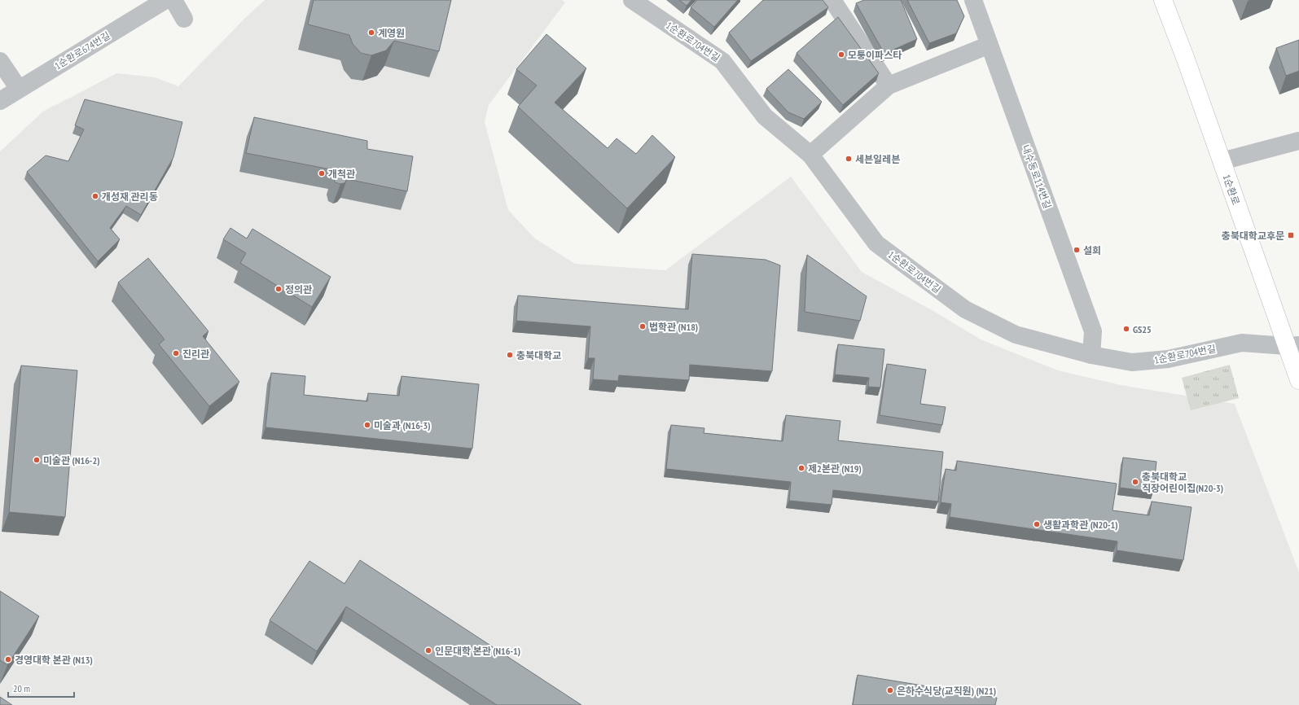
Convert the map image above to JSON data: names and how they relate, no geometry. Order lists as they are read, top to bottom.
{
  "streets": {
    "main road": ["1순환로"],
    "street": ["1순환로704번길", "1순환로674번길", "내수동로114번길"]
  },
  "crossings": [
    ["1순환로704번길", "내수동로114번길"],
    ["1순환로704번길", "1순환로"]
  ],
  "places": {
    "other": [
      "계영원",
      "모퉁이파스타",
      "세븐일레븐",
      "개척관",
      "개성재 관리동",
      "설희",
      "정의관",
      "법학관 (N18)",
      "GS25",
      "진리관",
      "충북대학교",
      "미술과 (N16-3)",
      "미술관 (N16-2)",
      "제2본관 (N19)",
      "충북대학교 직장어린이집(N20-3)",
      "생활과학관 (N20-1)",
      "인문대학 본관 (N16-1)",
      "경영대학 본관 (N13)",
      "은하수식당(교직원) (N21)"
    ],
    "transit": ["충북대학교후문"]
  },
  "scale_bar": "20 m"
}
